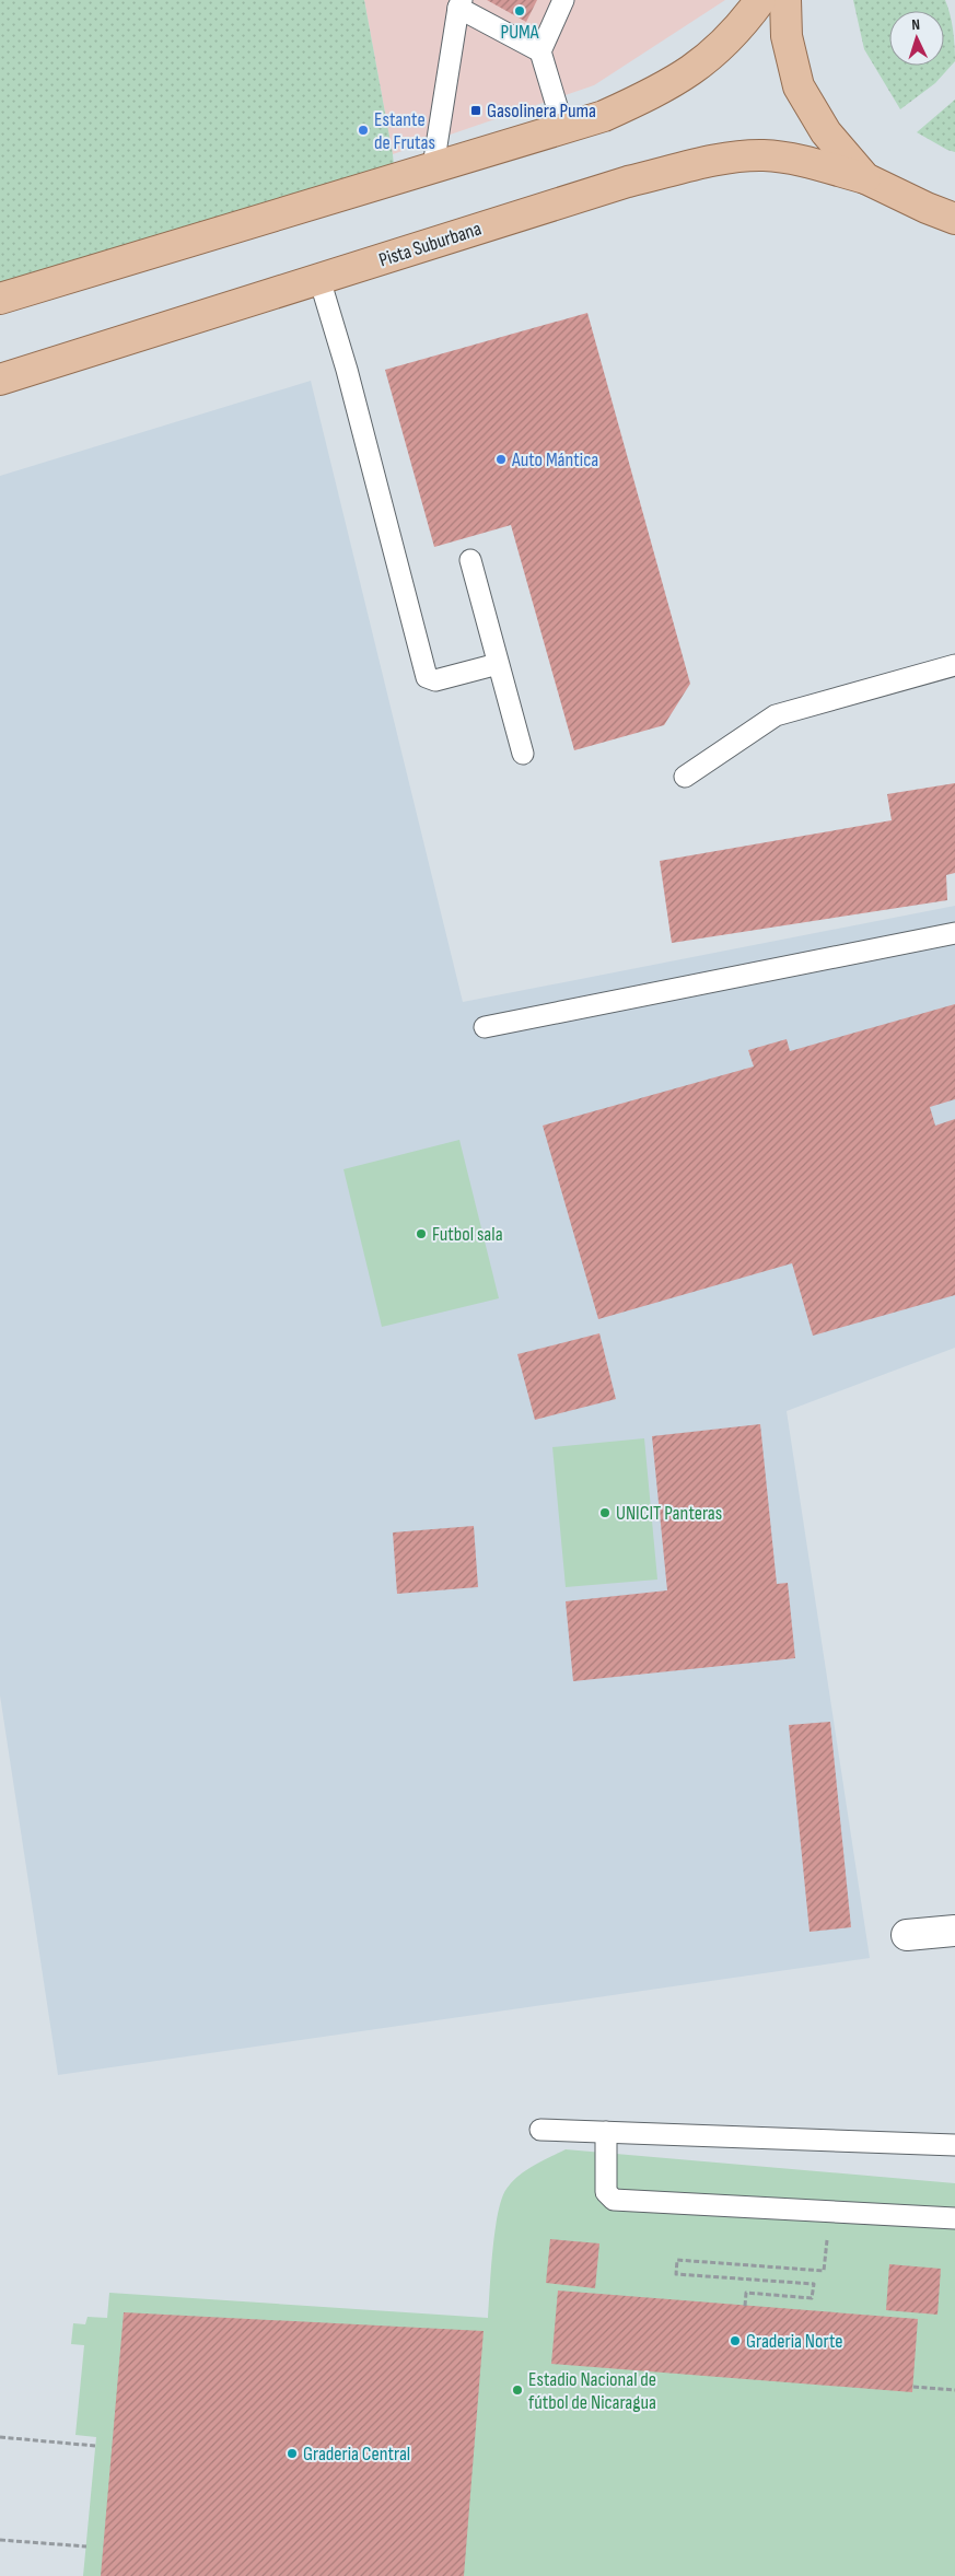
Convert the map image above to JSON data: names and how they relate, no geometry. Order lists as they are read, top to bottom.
{
  "streets": {
    "main road": ["Pista Suburbana"]
  },
  "places": {
    "other": [
      "PUMA",
      "Estante de Frutas",
      "Auto Mántica",
      "Futbol sala",
      "UNICIT Panteras",
      "Graderia Norte",
      "Estadio Nacional de fútbol de Nicaragua",
      "Graderia Central"
    ],
    "transit": ["Gasolinera Puma"]
  },
  "north": "top"
}
